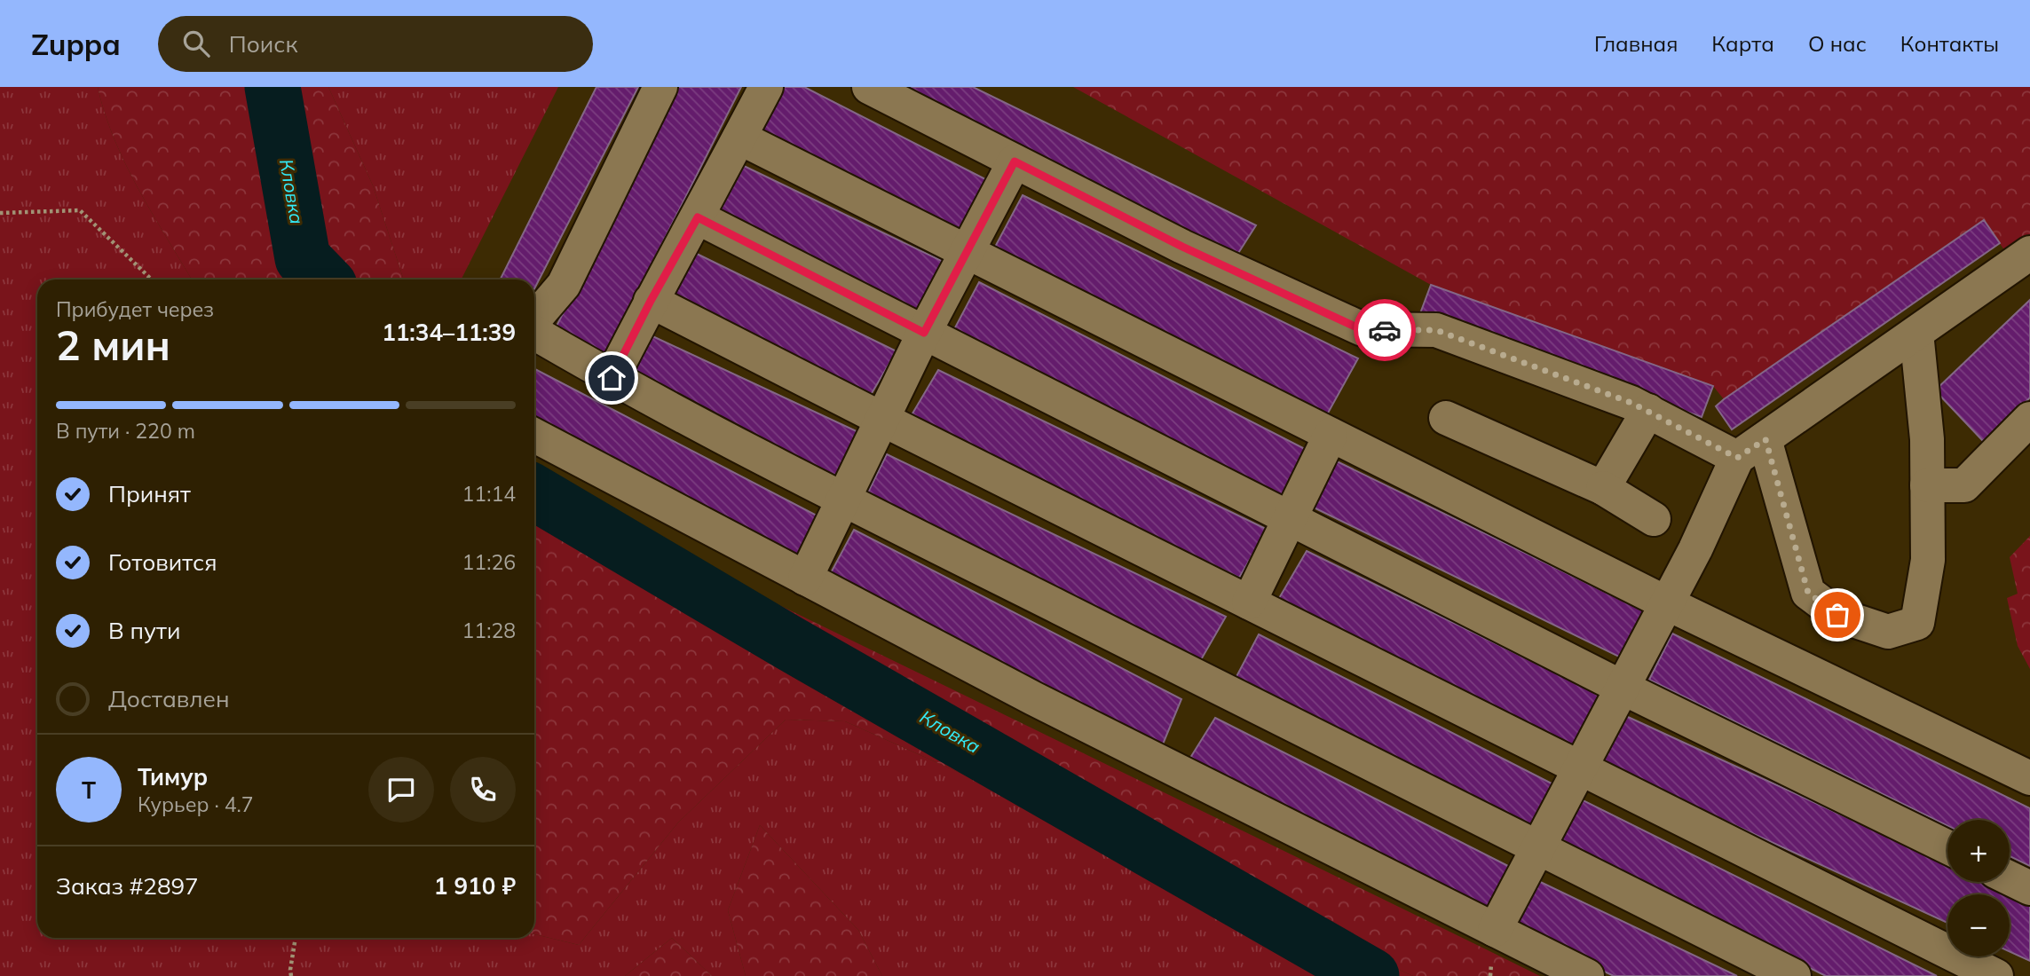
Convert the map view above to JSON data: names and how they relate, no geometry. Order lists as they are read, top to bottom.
{
  "water": ["Кловка"],
  "page": {
    "header": "Zuppa",
    "search": "Поиск",
    "nav": [
      "Главная",
      "Карта",
      "О нас",
      "Контакты"
    ],
    "heading": ["2 мин", "Прибудет через", "11:34–11:39"],
    "panel": [
      "Тимур",
      "Курьер · 4.7",
      "Заказ #2897",
      "1 910 ₽"
    ],
    "bar": "В пути · 220 m",
    "list": [
      ["Принят", "11:14"],
      ["Готовится", "11:26"],
      ["В пути", "11:28"],
      "Доставлен"
    ],
    "round": "Т",
    "map_buttons": ["+", "−"]
  }
}
